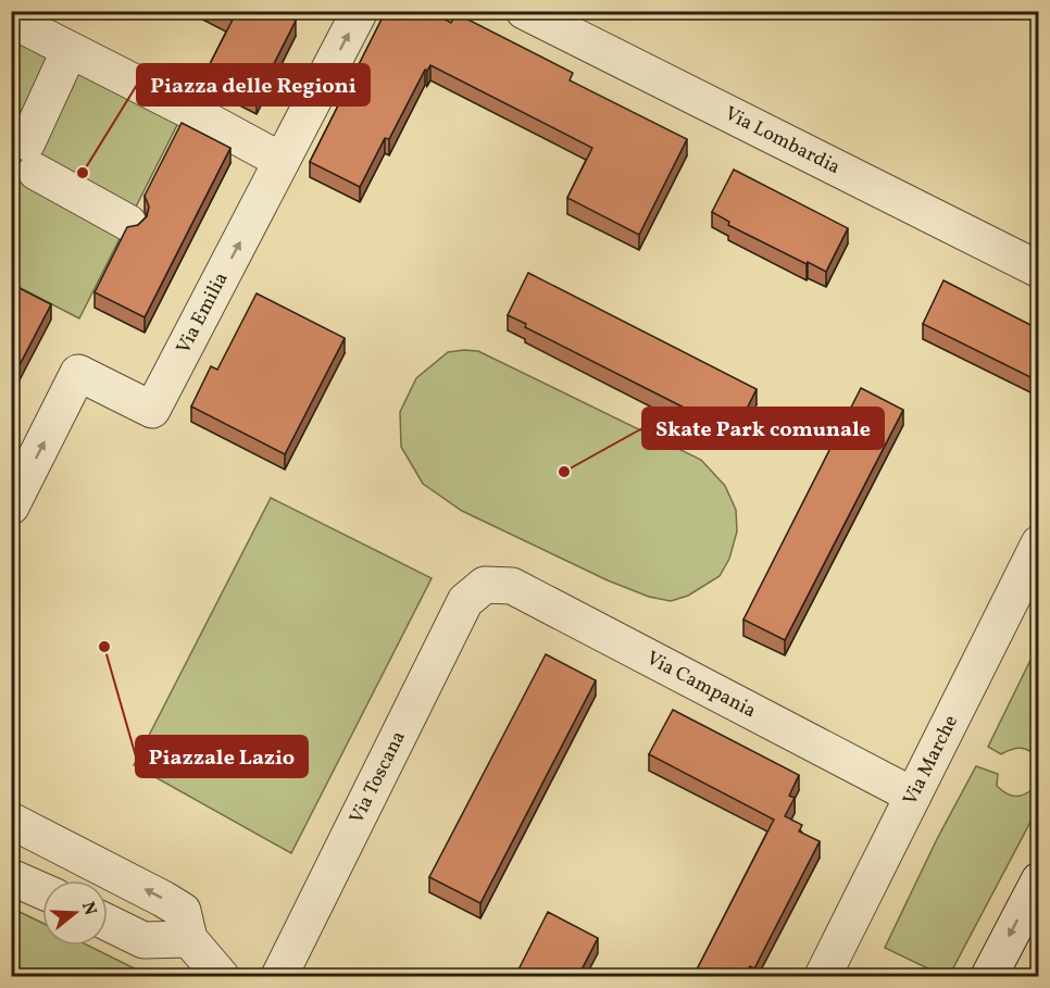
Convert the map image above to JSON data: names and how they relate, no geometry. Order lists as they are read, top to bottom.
{
  "streets": {
    "street": [
      "Via Lombardia",
      "Via Emilia",
      "Via Campania",
      "Via Marche",
      "Via Toscana"
    ]
  },
  "crossings": [
    ["Via Campania", "Via Marche"],
    ["Via Campania", "Via Toscana"]
  ],
  "one_way": ["Via Emilia"],
  "places": ["Piazza delle Regioni", "Skate Park comunale", "Piazzale Lazio"],
  "north": "right"
}
